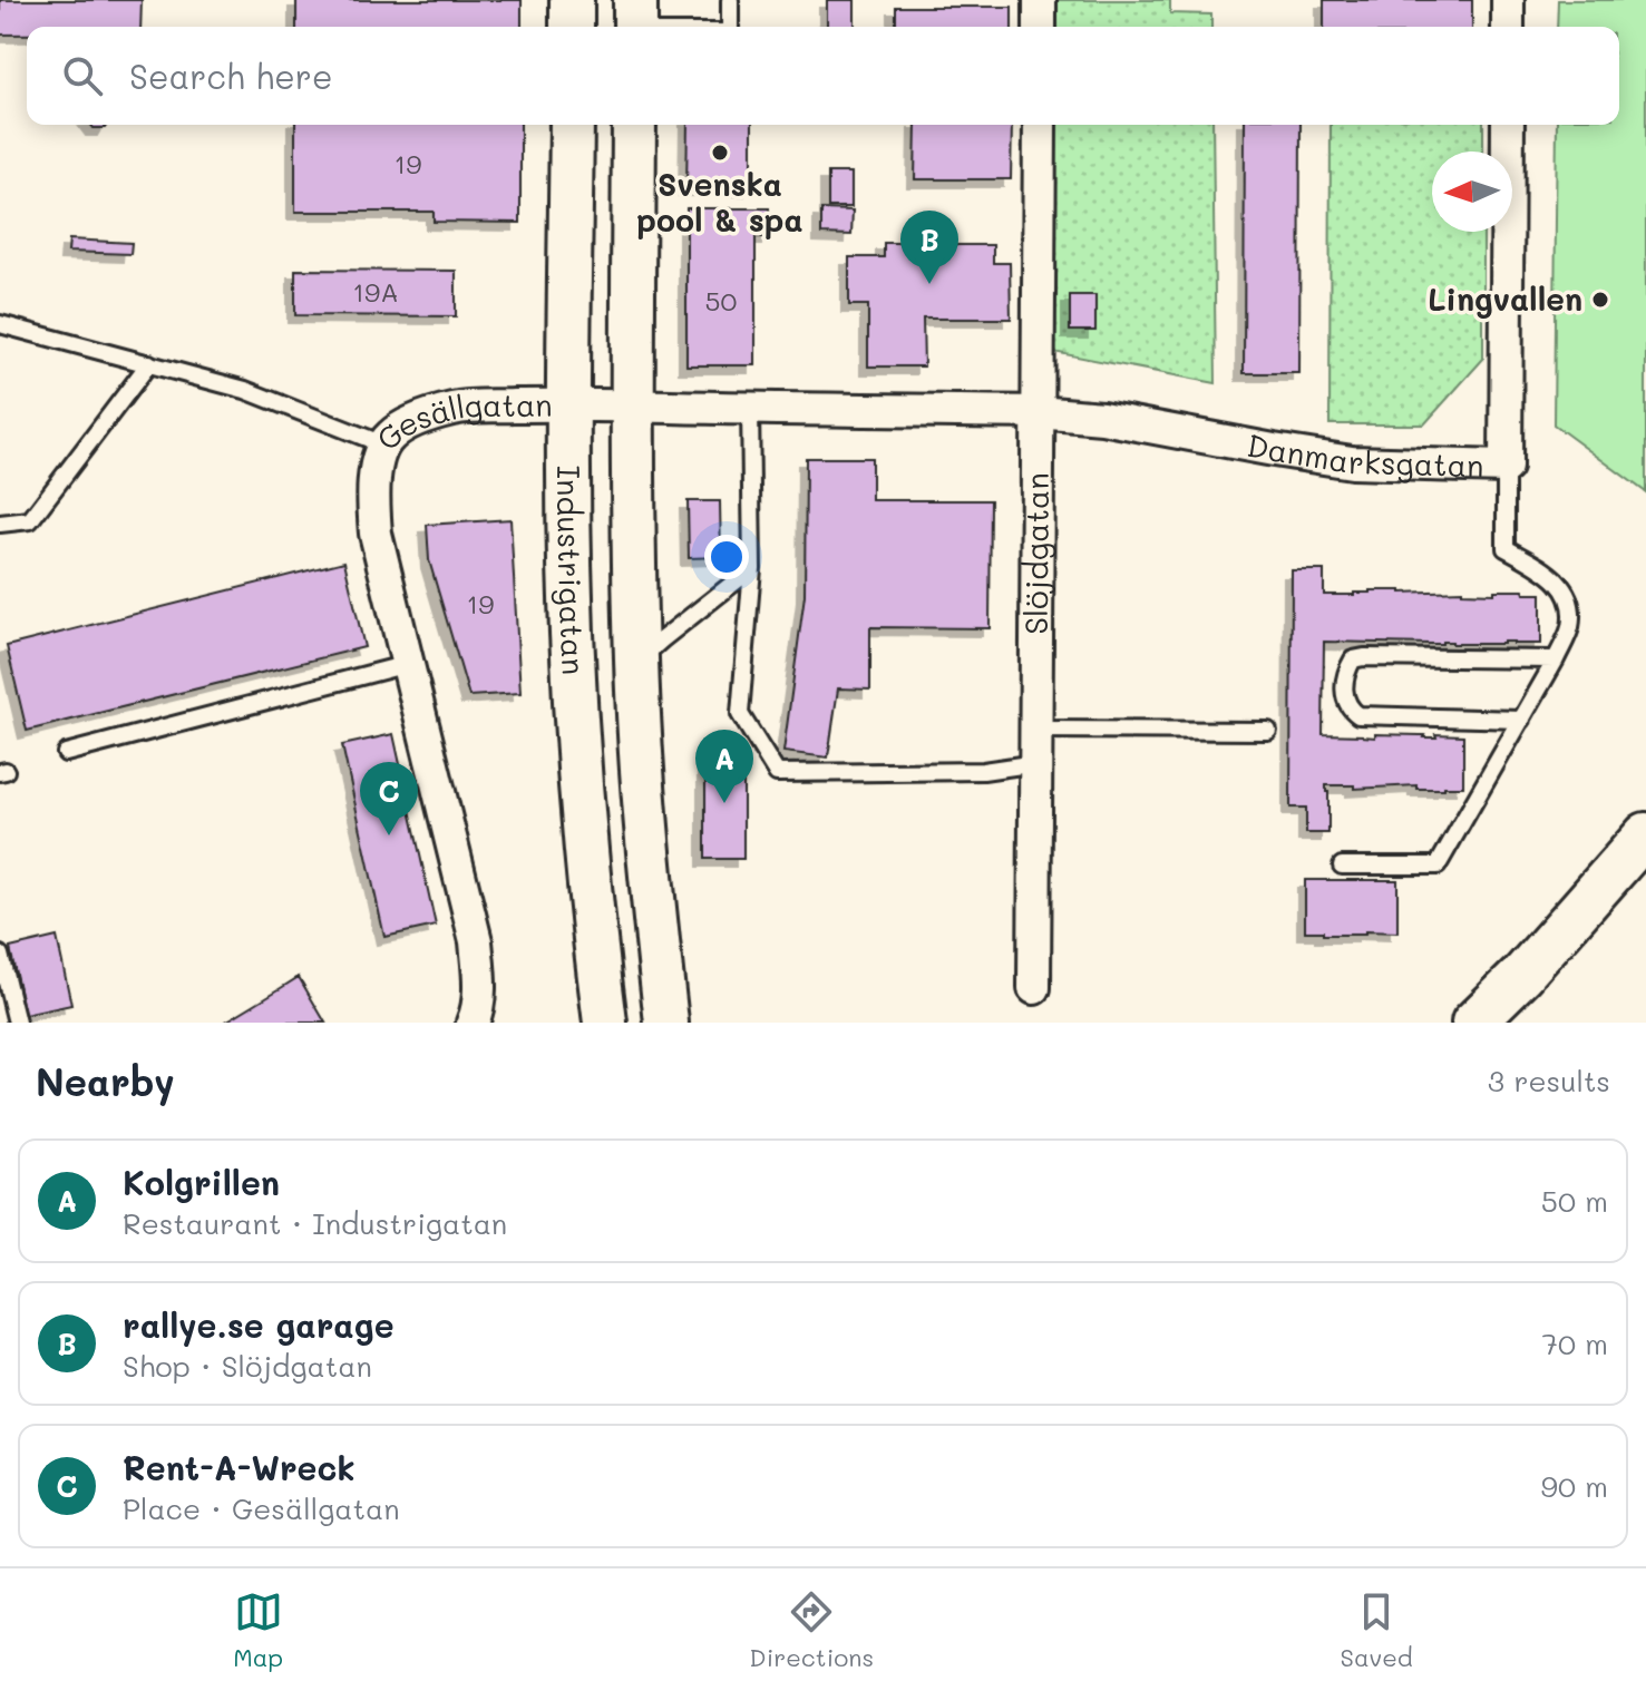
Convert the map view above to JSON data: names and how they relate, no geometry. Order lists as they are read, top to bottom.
{
  "streets": {
    "main road": ["Industrigatan"],
    "street": ["Gesällgatan", "Danmarksgatan", "Slöjdgatan"]
  },
  "crossings": [
    ["Gesällgatan", "Danmarksgatan"],
    ["Gesällgatan", "Slöjdgatan"],
    ["Gesällgatan", "Industrigatan"],
    ["Danmarksgatan", "Slöjdgatan"]
  ],
  "places": ["Svenska pool & spa", "Lingvallen"],
  "house_numbers": [
    "19",
    "19A",
    "50",
    "19"
  ],
  "north": "left",
  "page": {
    "search": "Search here",
    "pins": ["B", "A", "C"],
    "heading": ["Nearby", "3 results"],
    "list": [
      {
        "mark": "A",
        "name": "Kolgrillen",
        "note": "Restaurant · Industrigatan",
        "value": "50 m"
      },
      {
        "mark": "B",
        "name": "rallye.se garage",
        "note": "Shop · Slöjdgatan",
        "value": "70 m"
      },
      {
        "mark": "C",
        "name": "Rent-A-Wreck",
        "note": "Place · Gesällgatan",
        "value": "90 m"
      }
    ],
    "nav": ["Map", "Directions", "Saved"]
  }
}
